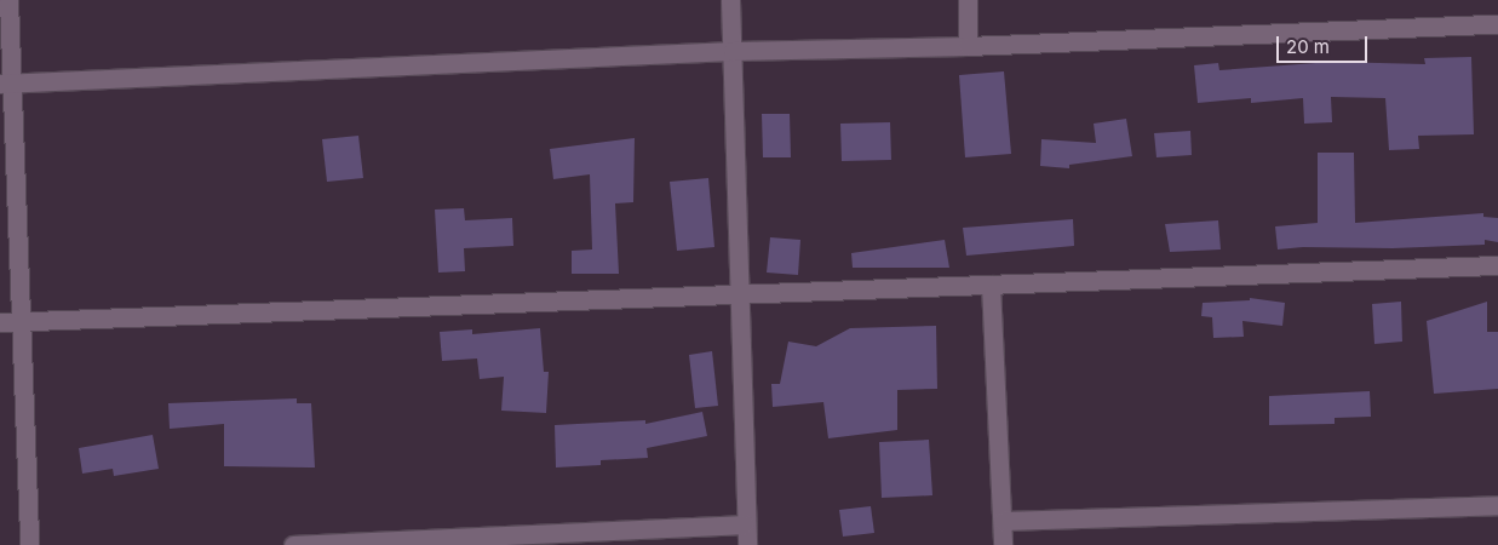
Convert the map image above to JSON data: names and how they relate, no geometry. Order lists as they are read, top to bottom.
{
  "scale_bar": "20 m"
}
